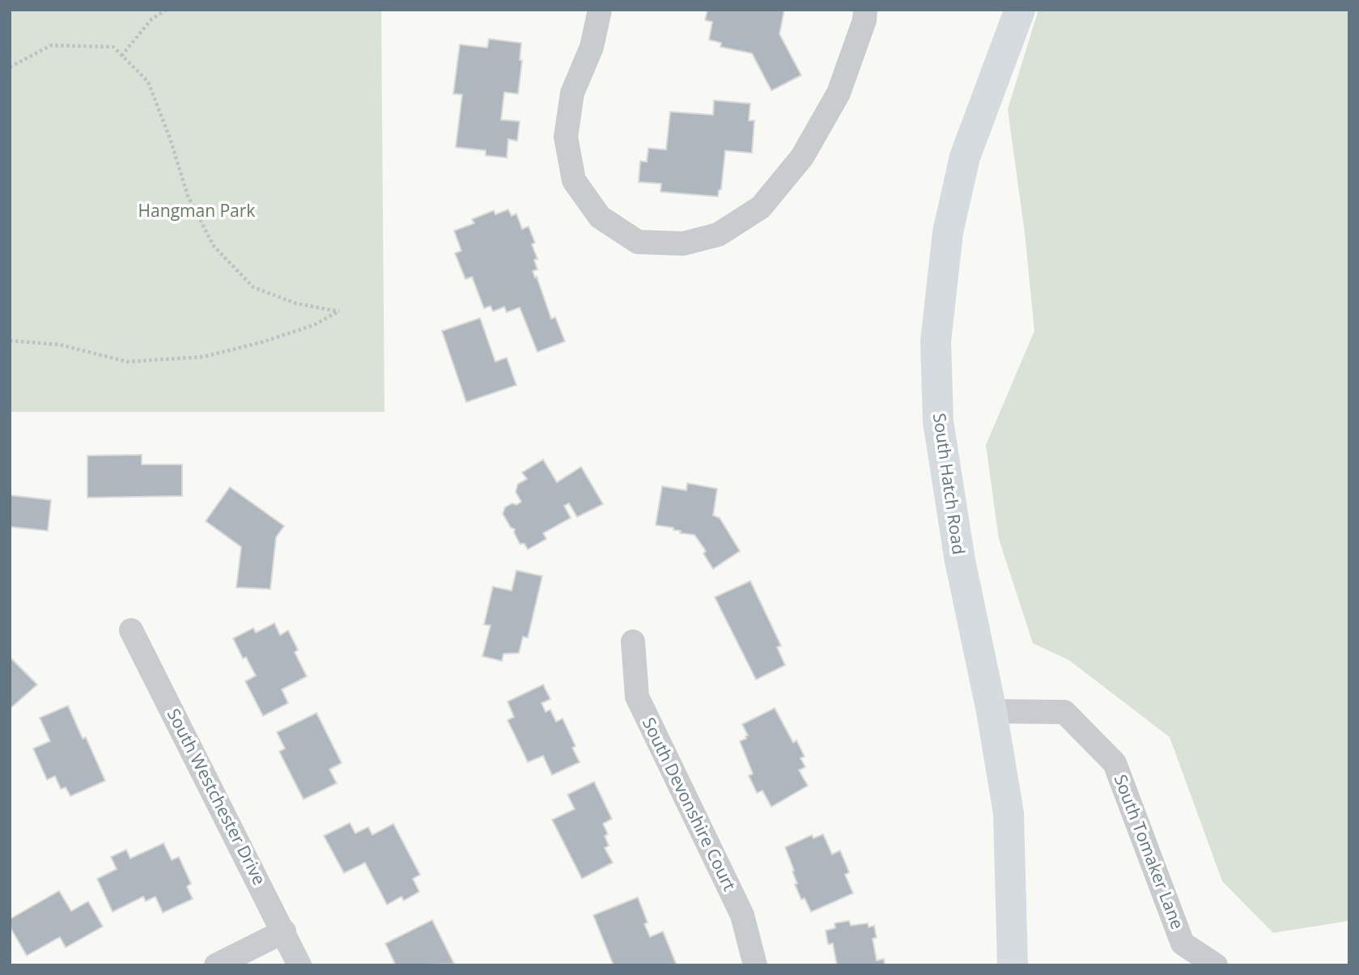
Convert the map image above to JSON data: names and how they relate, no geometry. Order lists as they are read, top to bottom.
{
  "streets": {
    "main road": ["South Hatch Road"],
    "street": ["South Westchester Drive", "South Devonshire Court", "South Tomaker Lane"]
  },
  "crossings": [
    ["South Hatch Road", "South Tomaker Lane"]
  ],
  "parks": ["Hangman Park"]
}
